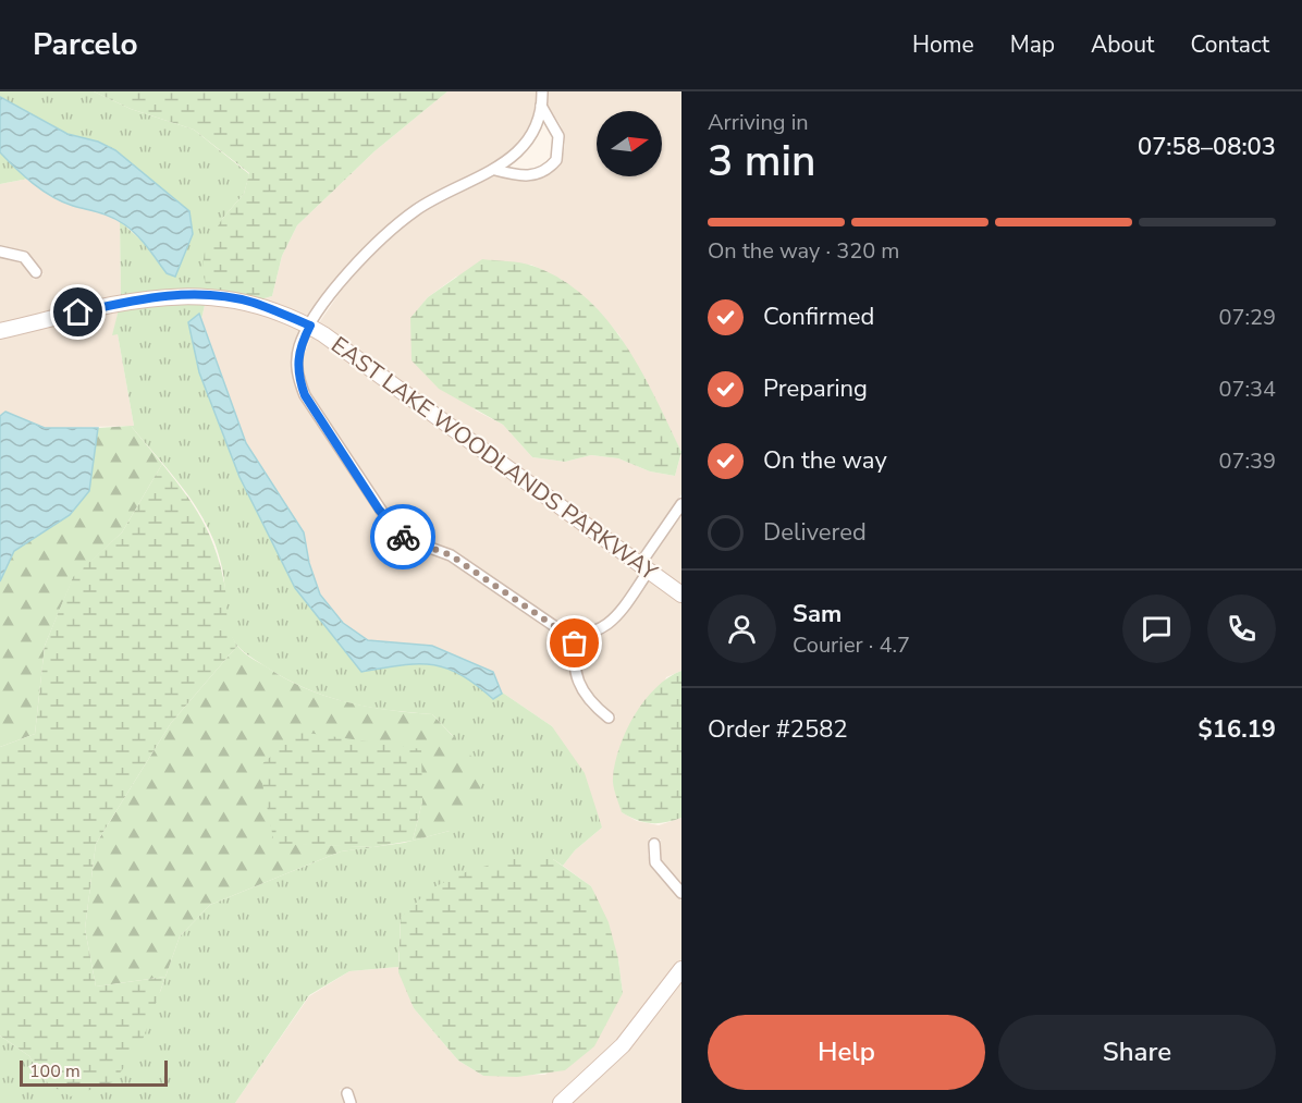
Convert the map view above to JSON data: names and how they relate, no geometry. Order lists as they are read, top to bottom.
{
  "streets": {
    "street": ["EAST LAKE WOODLANDS PARKWAY"]
  },
  "scale_bar": "100 m",
  "north": "right",
  "page": {
    "header": "Parcelo",
    "nav": [
      "Home",
      "Map",
      "About",
      "Contact"
    ],
    "heading": ["3 min", "Arriving in", "07:58–08:03"],
    "panel": [
      "Sam",
      "Courier · 4.7",
      "Order #2582",
      "$16.19"
    ],
    "bar": "On the way · 320 m",
    "list": [
      ["Confirmed", "07:29"],
      ["Preparing", "07:34"],
      ["On the way", "07:39"],
      "Delivered"
    ],
    "buttons": ["Help", "Share"],
    "scale": "100 m"
  }
}
